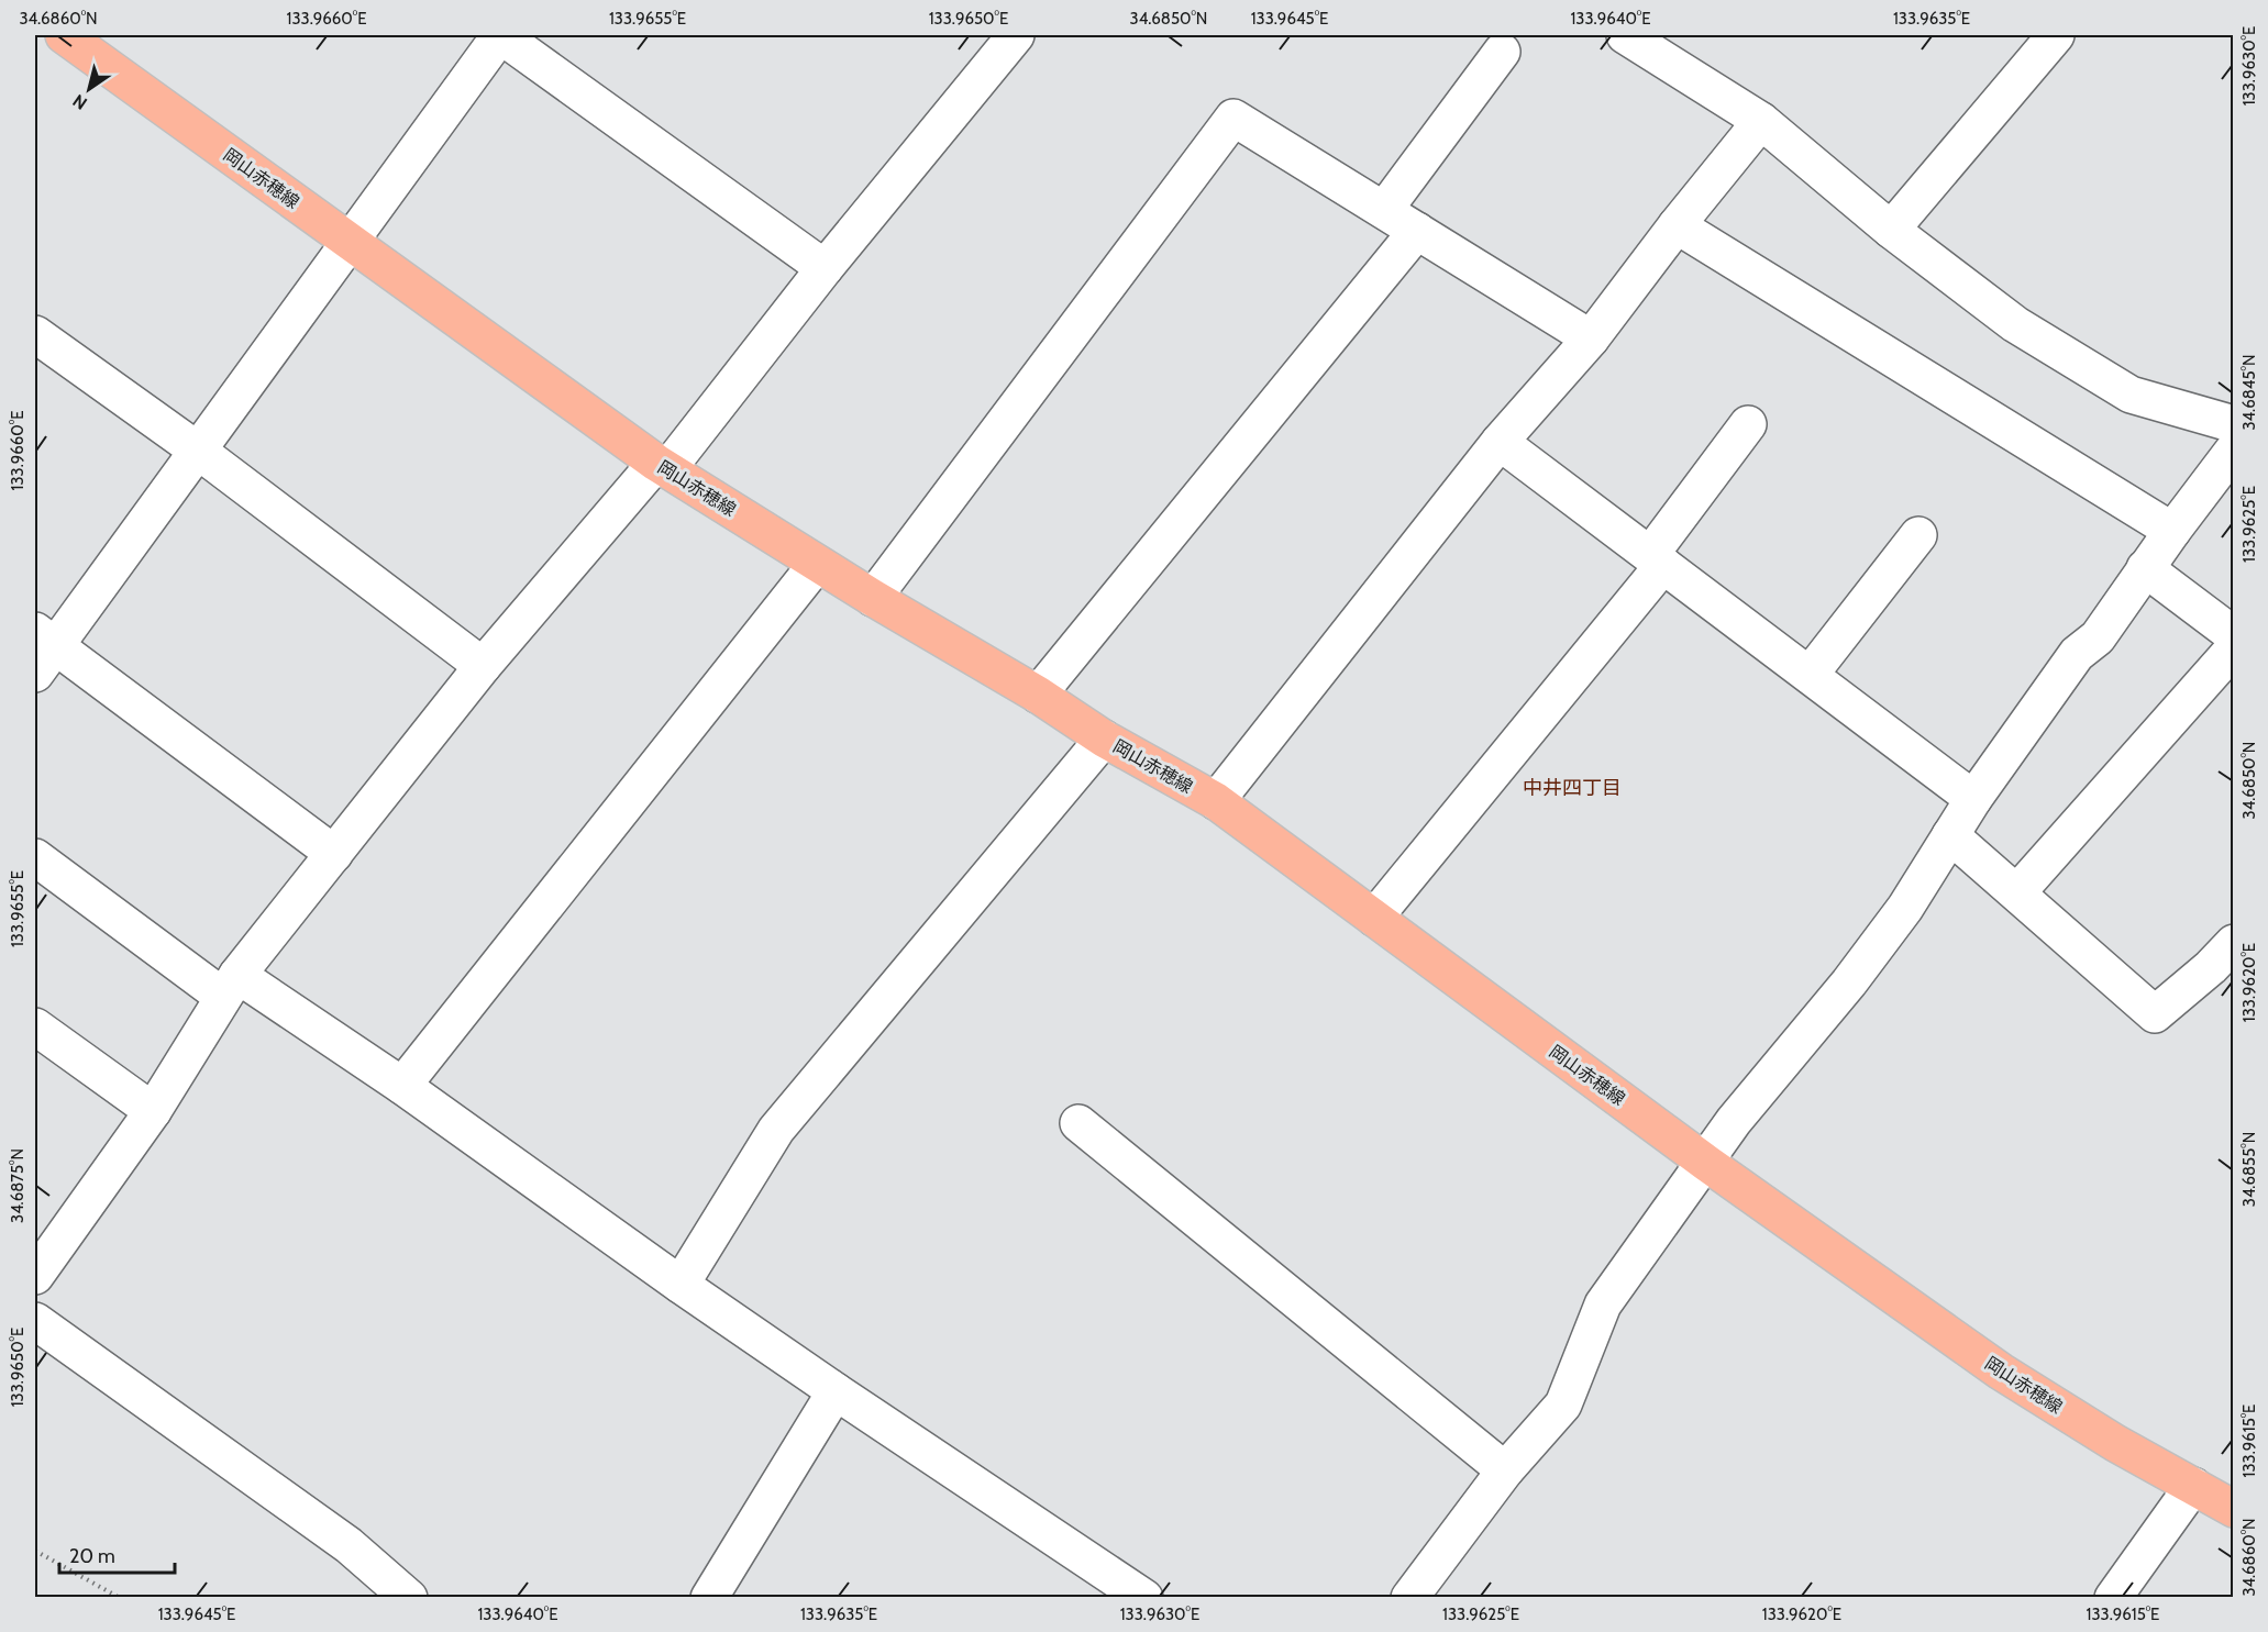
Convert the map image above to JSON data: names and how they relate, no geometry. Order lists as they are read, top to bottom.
{
  "streets": {
    "main road": ["岡山赤穂線"]
  },
  "districts": ["中井四丁目"],
  "scale_bar": "20 m",
  "north": "bottom left",
  "coordinates": [
    "34.6860°N",
    "133.9660°E",
    "133.9655°E",
    "133.9650°E",
    "34.6850°N",
    "133.9645°E",
    "133.9640°E",
    "133.9635°E",
    "133.9630°E",
    "34.6845°N",
    "133.9625°E",
    "133.9620°E",
    "34.6855°N",
    "34.6875°N",
    "133.9615°E"
  ]
}
